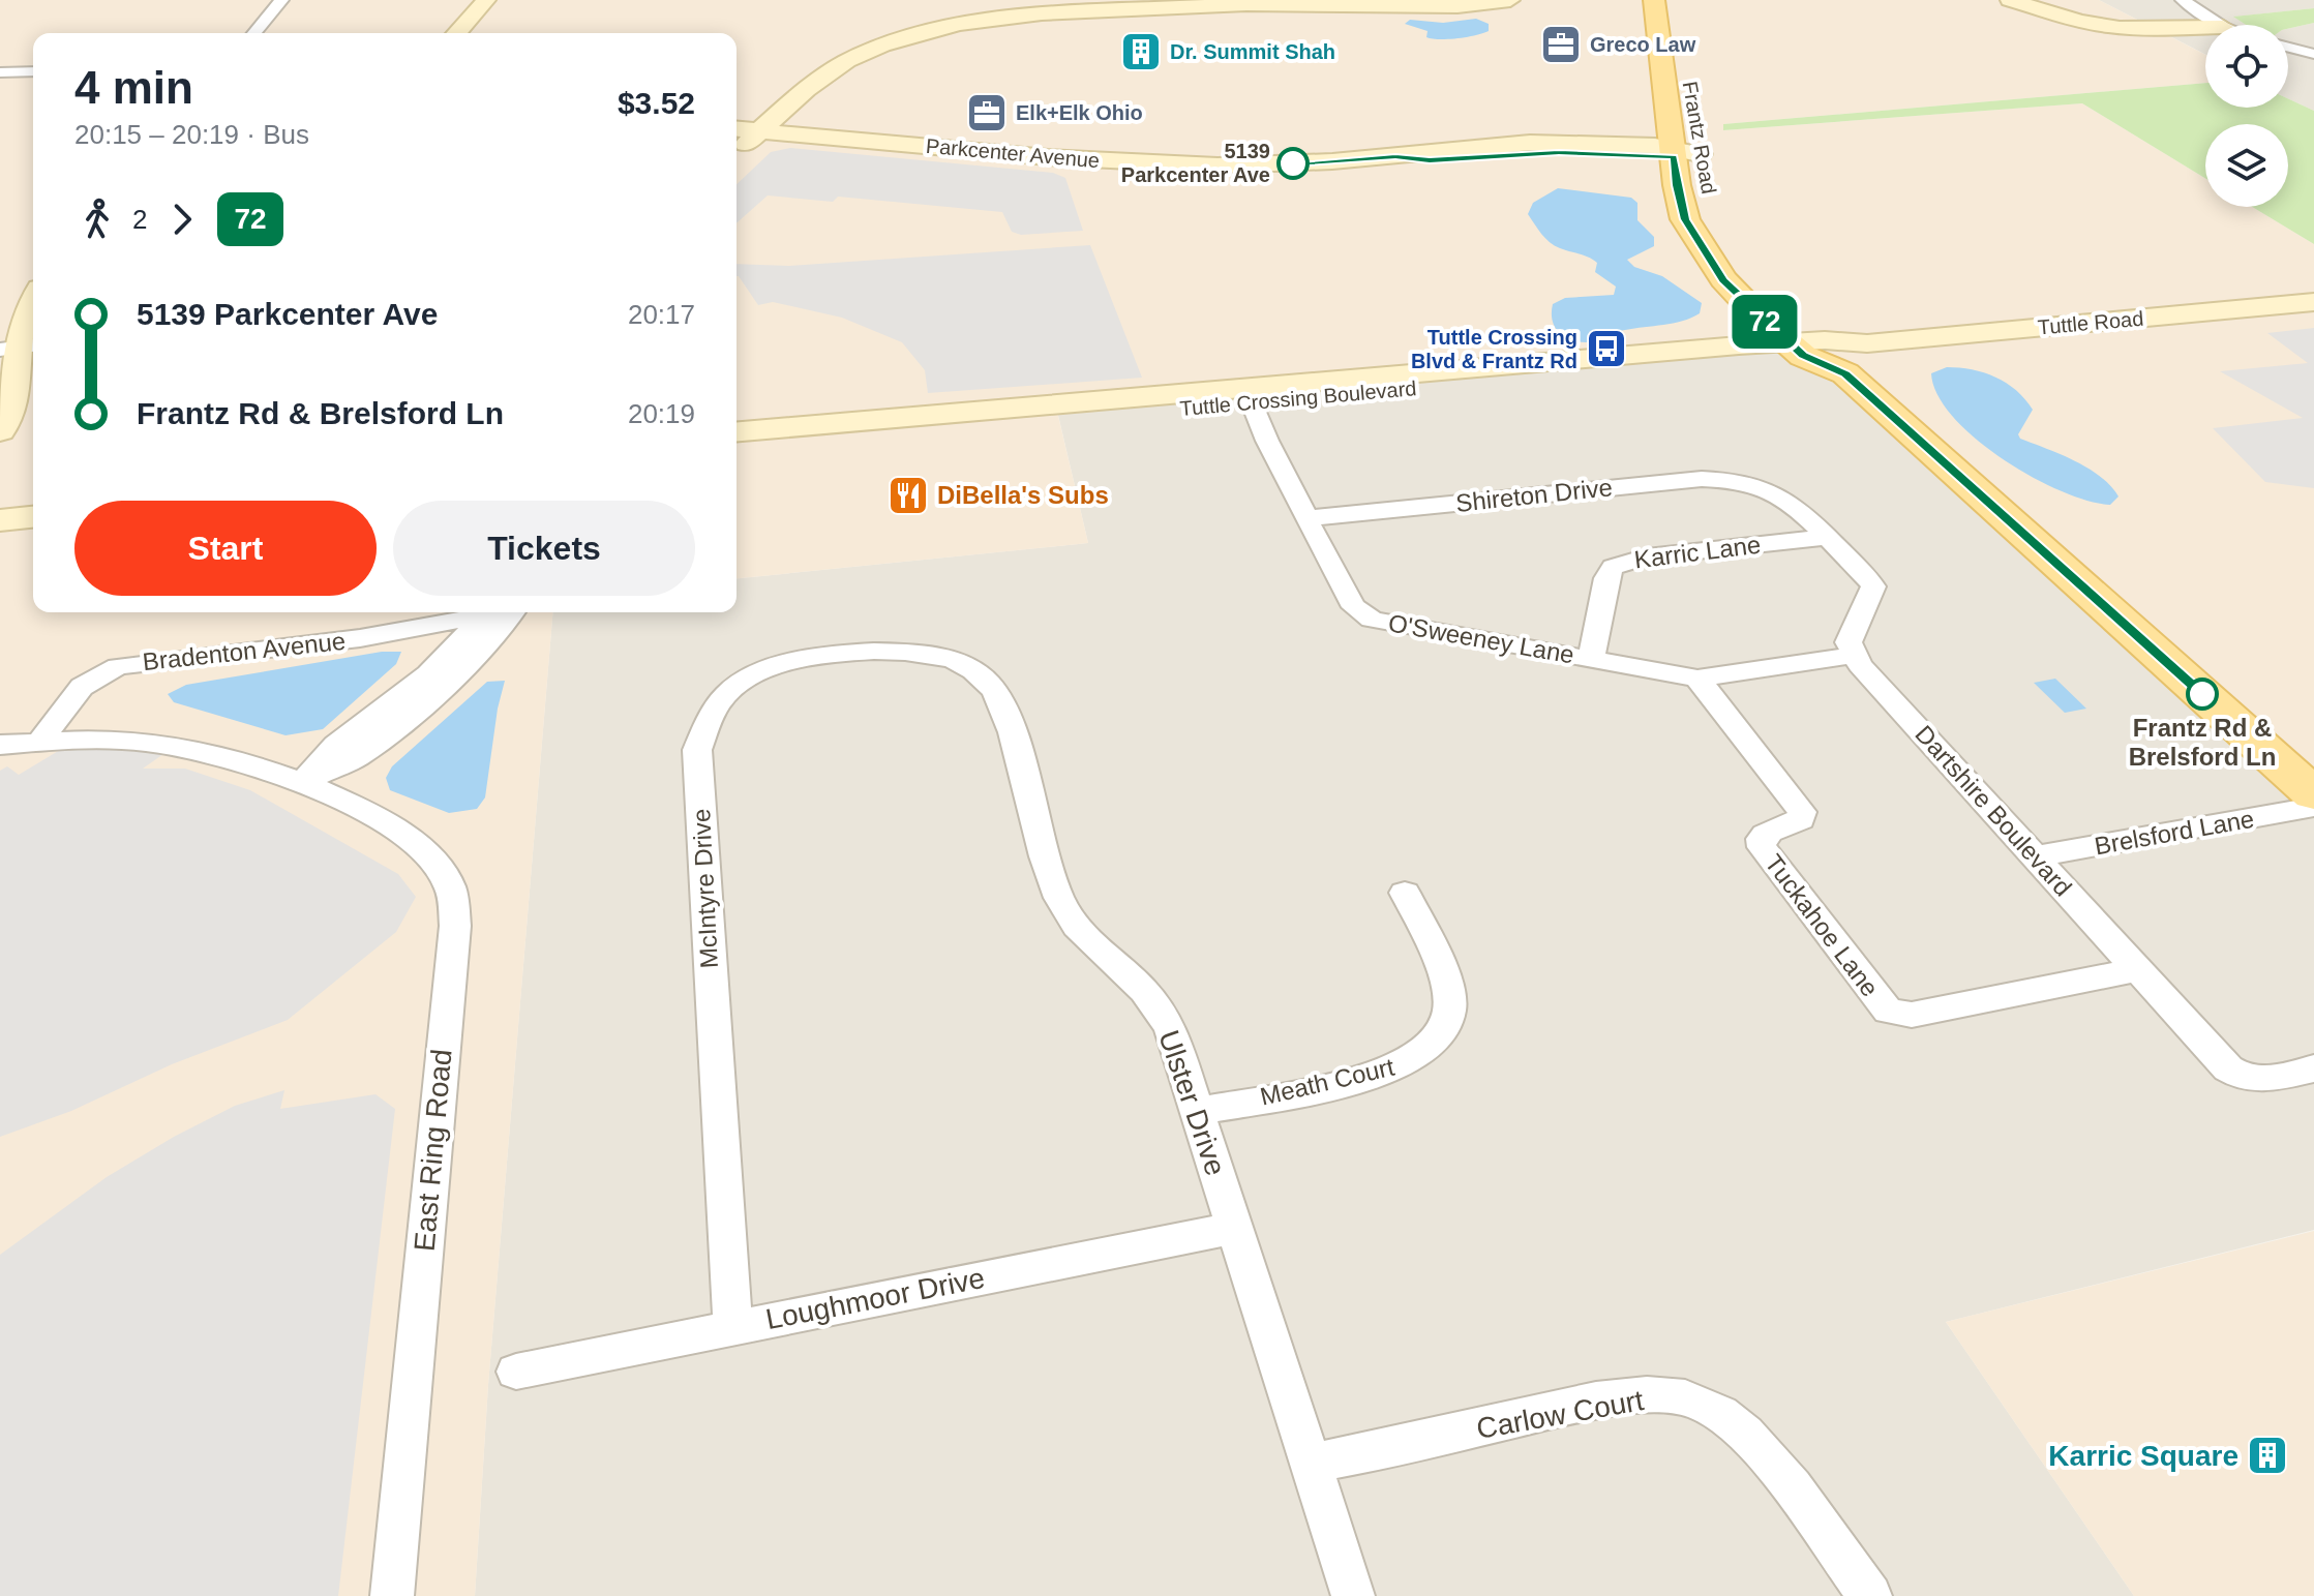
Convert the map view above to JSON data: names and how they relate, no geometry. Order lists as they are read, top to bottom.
{
  "streets": {
    "main road": ["Frantz Road"],
    "street": [
      "Parkcenter Avenue",
      "Tuttle Road",
      "Tuttle Crossing Boulevard",
      "Shireton Drive",
      "Karric Lane",
      "O'Sweeney Lane",
      "Bradenton Avenue",
      "Dartshire Boulevard",
      "Brelsford Lane",
      "McIntyre Drive",
      "Tuckahoe Lane",
      "Meath Court",
      "Ulster Drive",
      "East Ring Road",
      "Loughmoor Drive",
      "Carlow Court"
    ]
  },
  "crossings": [
    ["Frantz Road", "Parkcenter Avenue"],
    ["Frantz Road", "Tuttle Road"],
    ["Frantz Road", "Tuttle Crossing Boulevard"],
    ["Tuttle Road", "Tuttle Crossing Boulevard"],
    ["Tuttle Crossing Boulevard", "O'Sweeney Lane"],
    ["Shireton Drive", "Karric Lane"],
    ["Shireton Drive", "O'Sweeney Lane"],
    ["Karric Lane", "O'Sweeney Lane"],
    ["O'Sweeney Lane", "Dartshire Boulevard"],
    ["O'Sweeney Lane", "Tuckahoe Lane"],
    ["Bradenton Avenue", "East Ring Road"],
    ["Dartshire Boulevard", "Brelsford Lane"],
    ["Dartshire Boulevard", "Tuckahoe Lane"],
    ["McIntyre Drive", "Ulster Drive"],
    ["McIntyre Drive", "Loughmoor Drive"],
    ["Meath Court", "Ulster Drive"],
    ["Ulster Drive", "Loughmoor Drive"],
    ["Ulster Drive", "Carlow Court"]
  ],
  "places": {
    "office": ["Greco Law", "Elk+Elk Ohio"],
    "building": ["Dr. Summit Shah", "Karric Square"],
    "other": ["5139 Parkcenter Ave", "Frantz Rd & Brelsford Ln"],
    "bus stop": ["Tuttle Crossing Blvd & Frantz Rd"],
    "restaurant": ["DiBella's Subs"]
  },
  "lines": ["bus line 72"],
  "page": {
    "on_map": "72",
    "heading": ["4 min", "20:15 – 20:19 · Bus", "$3.52"],
    "legs": ["2", "72"],
    "list": [
      {
        "name": "5139 Parkcenter Ave",
        "value": "20:17"
      },
      {
        "name": "Frantz Rd & Brelsford Ln",
        "value": "20:19"
      }
    ],
    "buttons": ["Start", "Tickets"]
  }
}
